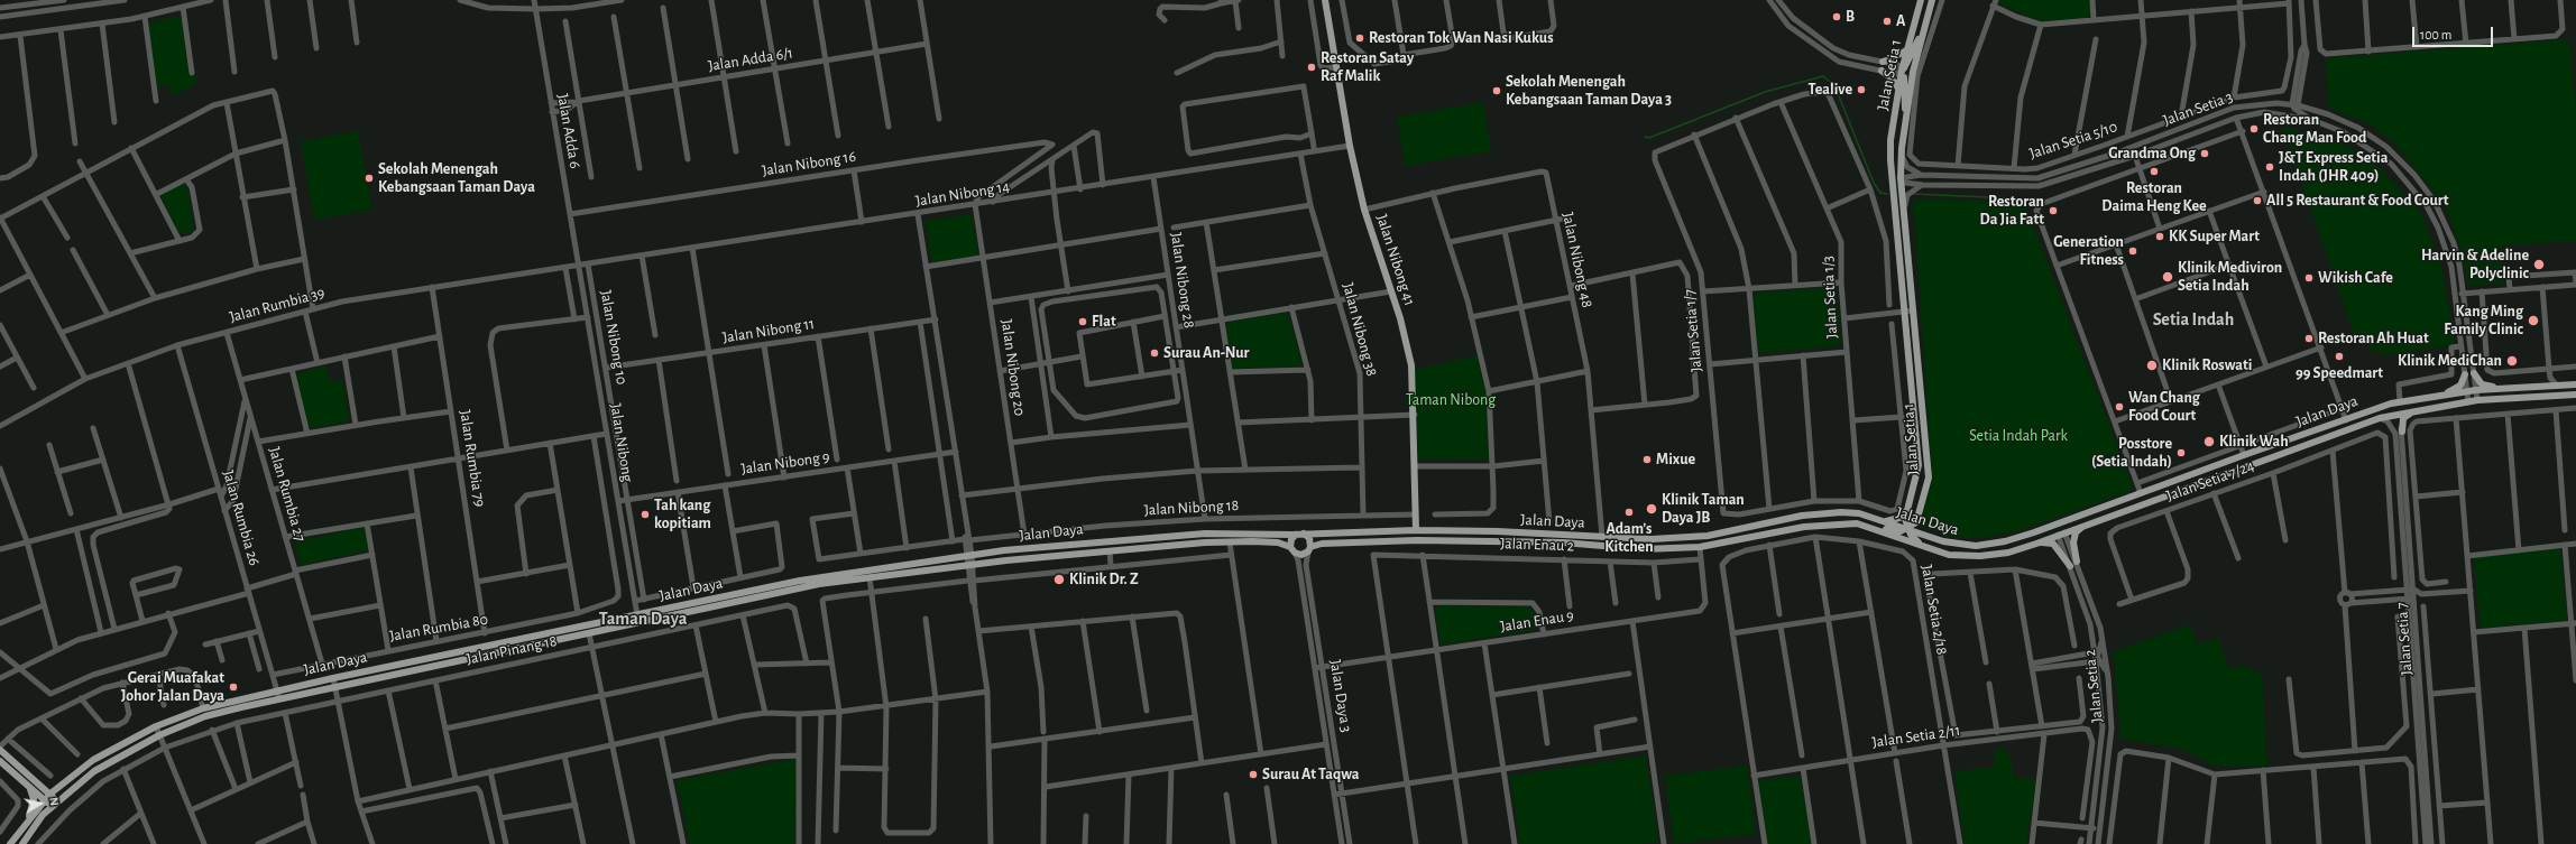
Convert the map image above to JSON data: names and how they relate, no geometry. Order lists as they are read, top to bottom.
{
  "streets": {
    "main road": ["Jalan Setia 1", "Jalan Nibong 41", "Jalan Daya"],
    "street": [
      "Jalan Adda 6/1",
      "Jalan Setia 3",
      "Jalan Adda 6",
      "Jalan Setia 5/10",
      "Jalan Nibong 16",
      "Jalan Nibong 14",
      "Jalan Nibong 48",
      "Jalan Nibong 28",
      "Jalan Setia 1/3",
      "Jalan Rumbia 39",
      "Jalan Nibong 38",
      "Jalan Nibong 11",
      "Jalan Setia 1/7",
      "Jalan Nibong 10",
      "Jalan Nibong 20",
      "Jalan Nibong",
      "Jalan Rumbia 79",
      "Jalan Nibong 9",
      "Jalan Setia 7/24",
      "Jalan Rumbia 27",
      "Jalan Nibong 18",
      "Jalan Rumbia 26",
      "Jalan Enau 2",
      "Jalan Setia 2/18",
      "Jalan Enau 9",
      "Jalan Rumbia 80",
      "Jalan Setia 7",
      "Jalan Pinang 18",
      "Jalan Setia 2",
      "Jalan Daya 3",
      "Jalan Setia 2/11"
    ]
  },
  "crossings": [
    ["Jalan Setia 1", "Jalan Setia 3"],
    ["Jalan Setia 1", "Jalan Daya"],
    ["Jalan Setia 3", "Jalan Daya"],
    ["Jalan Adda 6", "Jalan Nibong 16"],
    ["Jalan Adda 6", "Jalan Nibong 14"],
    ["Jalan Adda 6", "Jalan Rumbia 39"],
    ["Jalan Adda 6", "Jalan Nibong"],
    ["Jalan Nibong 16", "Jalan Nibong 14"],
    ["Jalan Nibong 16", "Jalan Nibong 20"],
    ["Jalan Nibong 14", "Jalan Nibong 41"],
    ["Jalan Nibong 14", "Jalan Nibong 28"],
    ["Jalan Nibong 14", "Jalan Rumbia 39"],
    ["Jalan Nibong 14", "Jalan Nibong 38"],
    ["Jalan Nibong 14", "Jalan Nibong 10"],
    ["Jalan Nibong 14", "Jalan Nibong 20"],
    ["Jalan Nibong 14", "Jalan Nibong"],
    ["Jalan Nibong 41", "Jalan Nibong 48"],
    ["Jalan Nibong 41", "Jalan Daya"],
    ["Jalan Nibong 41", "Jalan Nibong 18"],
    ["Jalan Nibong 48", "Jalan Daya"],
    ["Jalan Nibong 28", "Jalan Nibong 18"],
    ["Jalan Setia 1/3", "Jalan Setia 1/7"],
    ["Jalan Rumbia 39", "Jalan Nibong"],
    ["Jalan Rumbia 39", "Jalan Rumbia 79"],
    ["Jalan Rumbia 39", "Jalan Rumbia 27"],
    ["Jalan Rumbia 39", "Jalan Rumbia 26"],
    ["Jalan Nibong 38", "Jalan Nibong 18"],
    ["Jalan Nibong 11", "Jalan Nibong 10"],
    ["Jalan Nibong 10", "Jalan Nibong 9"],
    ["Jalan Nibong 20", "Jalan Nibong 18"],
    ["Jalan Daya", "Jalan Nibong"],
    ["Jalan Daya", "Jalan Rumbia 26"],
    ["Jalan Daya", "Jalan Enau 9"],
    ["Jalan Daya", "Jalan Setia 2"],
    ["Jalan Daya", "Jalan Daya 3"],
    ["Jalan Nibong", "Jalan Nibong 9"],
    ["Jalan Rumbia 79", "Jalan Rumbia 80"],
    ["Jalan Rumbia 27", "Jalan Rumbia 80"],
    ["Jalan Rumbia 26", "Jalan Rumbia 80"],
    ["Jalan Enau 2", "Jalan Enau 9"],
    ["Jalan Setia 2/18", "Jalan Setia 2/11"],
    ["Jalan Enau 9", "Jalan Daya 3"]
  ],
  "districts": ["Setia Indah", "Taman Daya"],
  "parks": ["Taman Nibong", "Setia Indah Park"],
  "places": [
    "B",
    "A",
    "Restoran Tok Wan Nasi Kukus",
    "Restoran Satay Raf Malik",
    "Tealive",
    "Sekolah Menengah Kebangsaan Taman Daya 3",
    "Restoran Chang Man Food",
    "Grandma Ong",
    "J&T Express Setia Indah (JHR 409)",
    "Restoran Daima Heng Kee",
    "Sekolah Menengah Kebangsaan Taman Daya",
    "All 5 Restaurant & Food Court",
    "Restoran Da Jia Fatt",
    "KK Super Mart",
    "Generation Fitness",
    "Harvin & Adeline Polyclinic",
    "Klinik Mediviron Setia Indah",
    "Wikish Cafe",
    "Kang Ming Family Clinic",
    "Flat",
    "Restoran Ah Huat",
    "Surau An-Nur",
    "99 Speedmart",
    "Klinik MediChan",
    "Klinik Roswati",
    "Wan Chang Food Court",
    "Klinik Wah",
    "Posstore (Setia Indah)",
    "Mixue",
    "Klinik Taman Daya JB",
    "Adam’s Kitchen",
    "Tah kang kopitiam",
    "Klinik Dr. Z",
    "Gerai Muafakat Johor Jalan Daya",
    "Surau At Taqwa"
  ],
  "scale_bar": "100 m",
  "north": "right"
}
